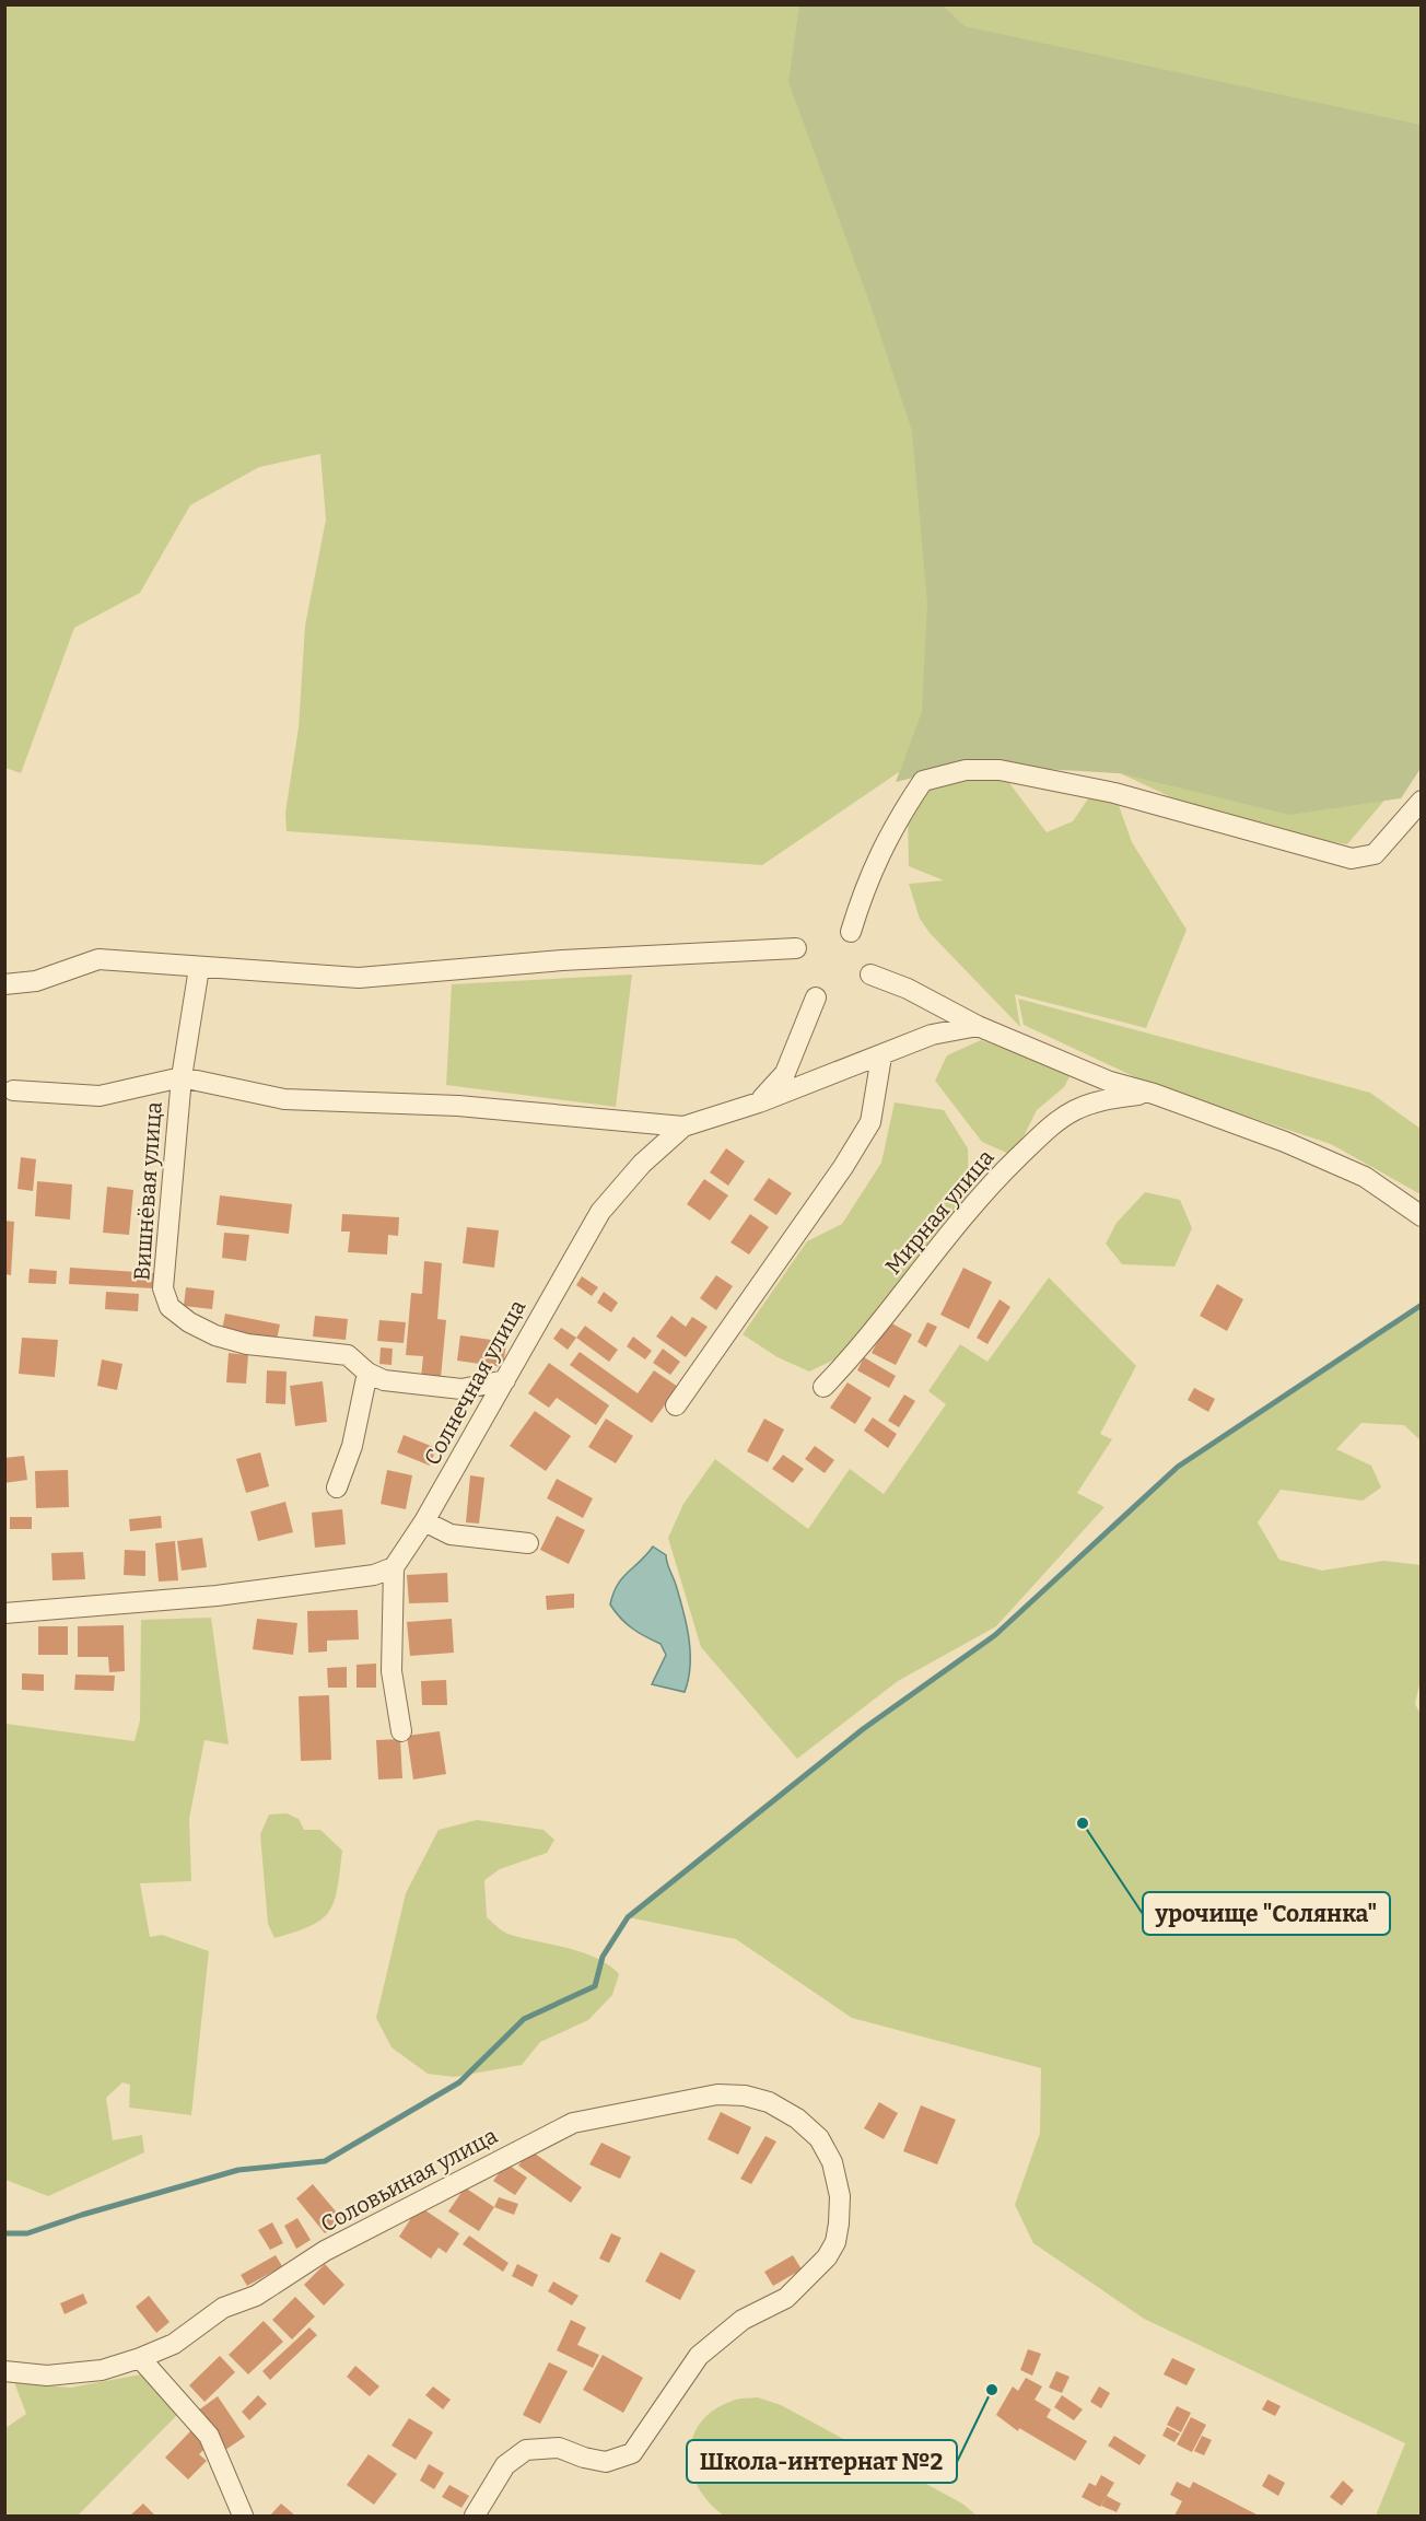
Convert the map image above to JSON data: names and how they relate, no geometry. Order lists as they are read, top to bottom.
{
  "streets": {
    "street": [
      "Вишнёвая улица",
      "Мирная улица",
      "Солнечная улица",
      "Соловьиная улица"
    ]
  },
  "crossings": [
    ["Вишнёвая улица", "Солнечная улица"]
  ],
  "places": ["урочище \"Солянка\"", "Школа-интернат №2"]
}
